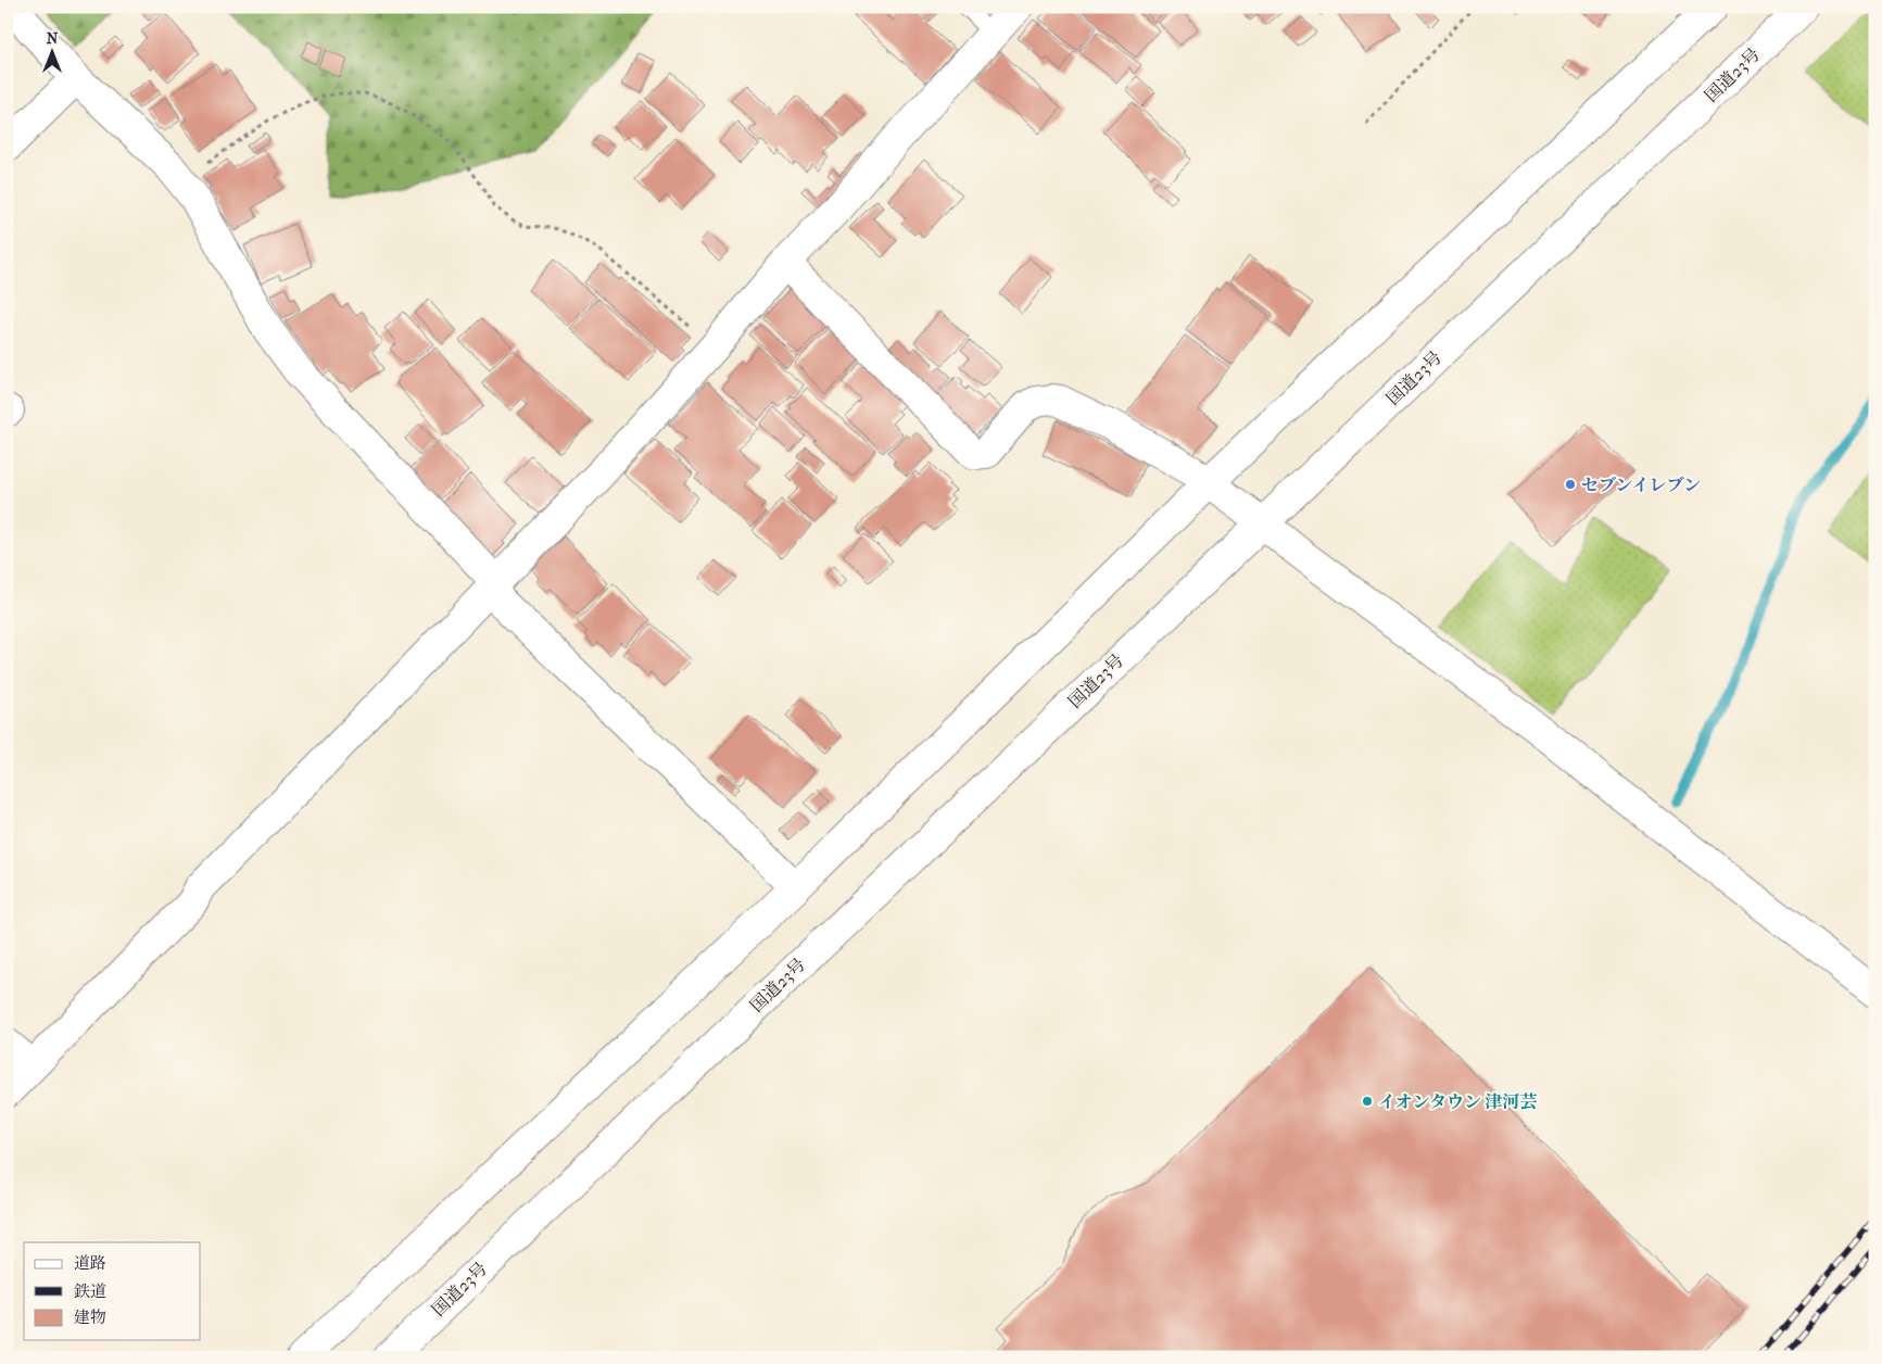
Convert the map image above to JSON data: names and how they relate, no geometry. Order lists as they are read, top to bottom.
{
  "streets": {
    "main road": ["国道23号"]
  },
  "places": ["セブンイレブン", "イオンタウン 津河芸"],
  "legend": ["道路", "鉄道", "建物"],
  "north": "top"
}
